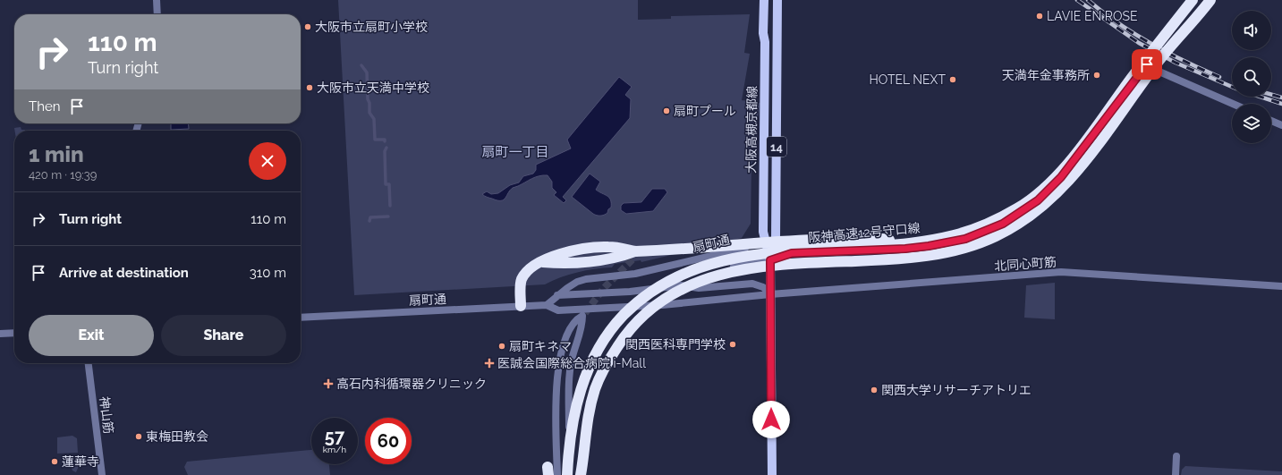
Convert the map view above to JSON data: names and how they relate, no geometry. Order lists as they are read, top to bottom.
{
  "streets": {
    "highway": ["阪神高速12号守口線"],
    "main road": ["大阪高槻京都線", "14"],
    "street": ["扇町通", "北同心町筋", "神山筋"]
  },
  "crossings": [
    ["大阪高槻京都線", "扇町通"],
    ["大阪高槻京都線", "北同心町筋"],
    ["扇町通", "北同心町筋"]
  ],
  "districts": ["扇町一丁目"],
  "places": {
    "other": [
      "LAVIE EN ROSE",
      "大阪市立扇町小学校",
      "天満年金事務所",
      "HOTEL NEXT",
      "大阪市立天満中学校",
      "扇町プール",
      "関西医科専門学校",
      "扇町キネマ",
      "関西大学リサーチアトリエ",
      "東梅田教会",
      "蓮華寺"
    ],
    "health": ["医誠会国際総合病院 i-Mall", "高石内科循環器クリニック"]
  },
  "page": {
    "turn": ["110 m", "Turn right"],
    "then": "Then",
    "heading": ["1 min", "420 m · 19:39"],
    "list": [
      {
        "name": "Turn right",
        "value": "110 m"
      },
      {
        "name": "Arrive at destination",
        "value": "310 m"
      }
    ],
    "buttons": ["Exit", "Share"],
    "speed": "57 km/h",
    "limit": "60"
  }
}
